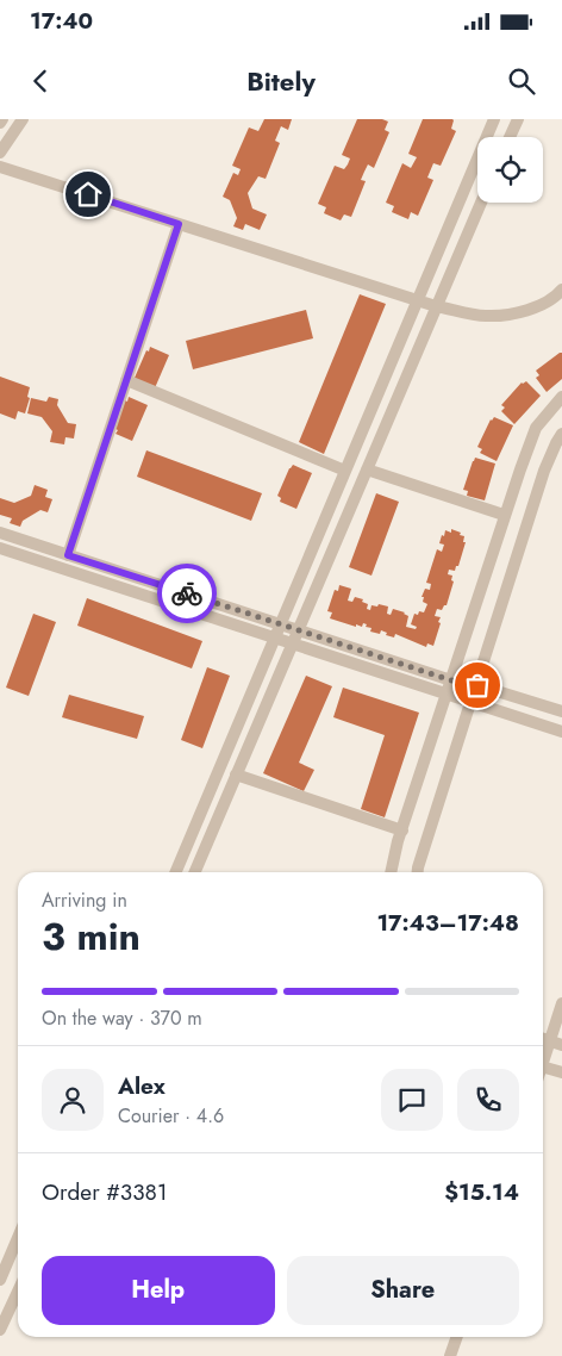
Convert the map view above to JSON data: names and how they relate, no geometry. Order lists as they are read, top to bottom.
{
  "page": {
    "status": "17:40",
    "header": "Bitely",
    "heading": ["3 min", "Arriving in", "17:43–17:48"],
    "panel": [
      "Alex",
      "Courier · 4.6",
      "Order #3381",
      "$15.14"
    ],
    "bar": "On the way · 370 m",
    "buttons": ["Help", "Share"]
  }
}
